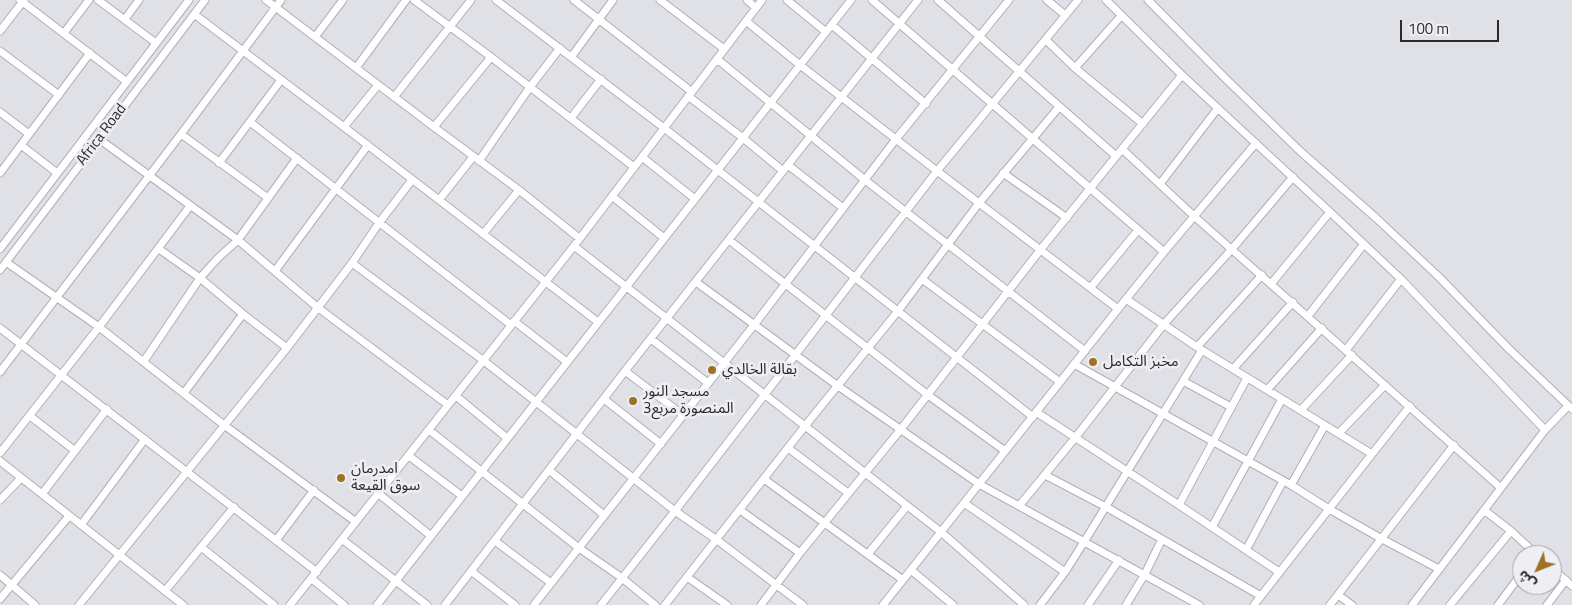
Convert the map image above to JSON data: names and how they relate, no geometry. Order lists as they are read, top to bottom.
{
  "streets": {
    "street": ["Africa Road"]
  },
  "places": [
    "مخبز التكامل",
    "بقالة الخالدي",
    "مسجد النور المنصورة مربع3",
    "امدرمان سوق القيعة"
  ],
  "scale_bar": "100 m",
  "north": "bottom left"
}
